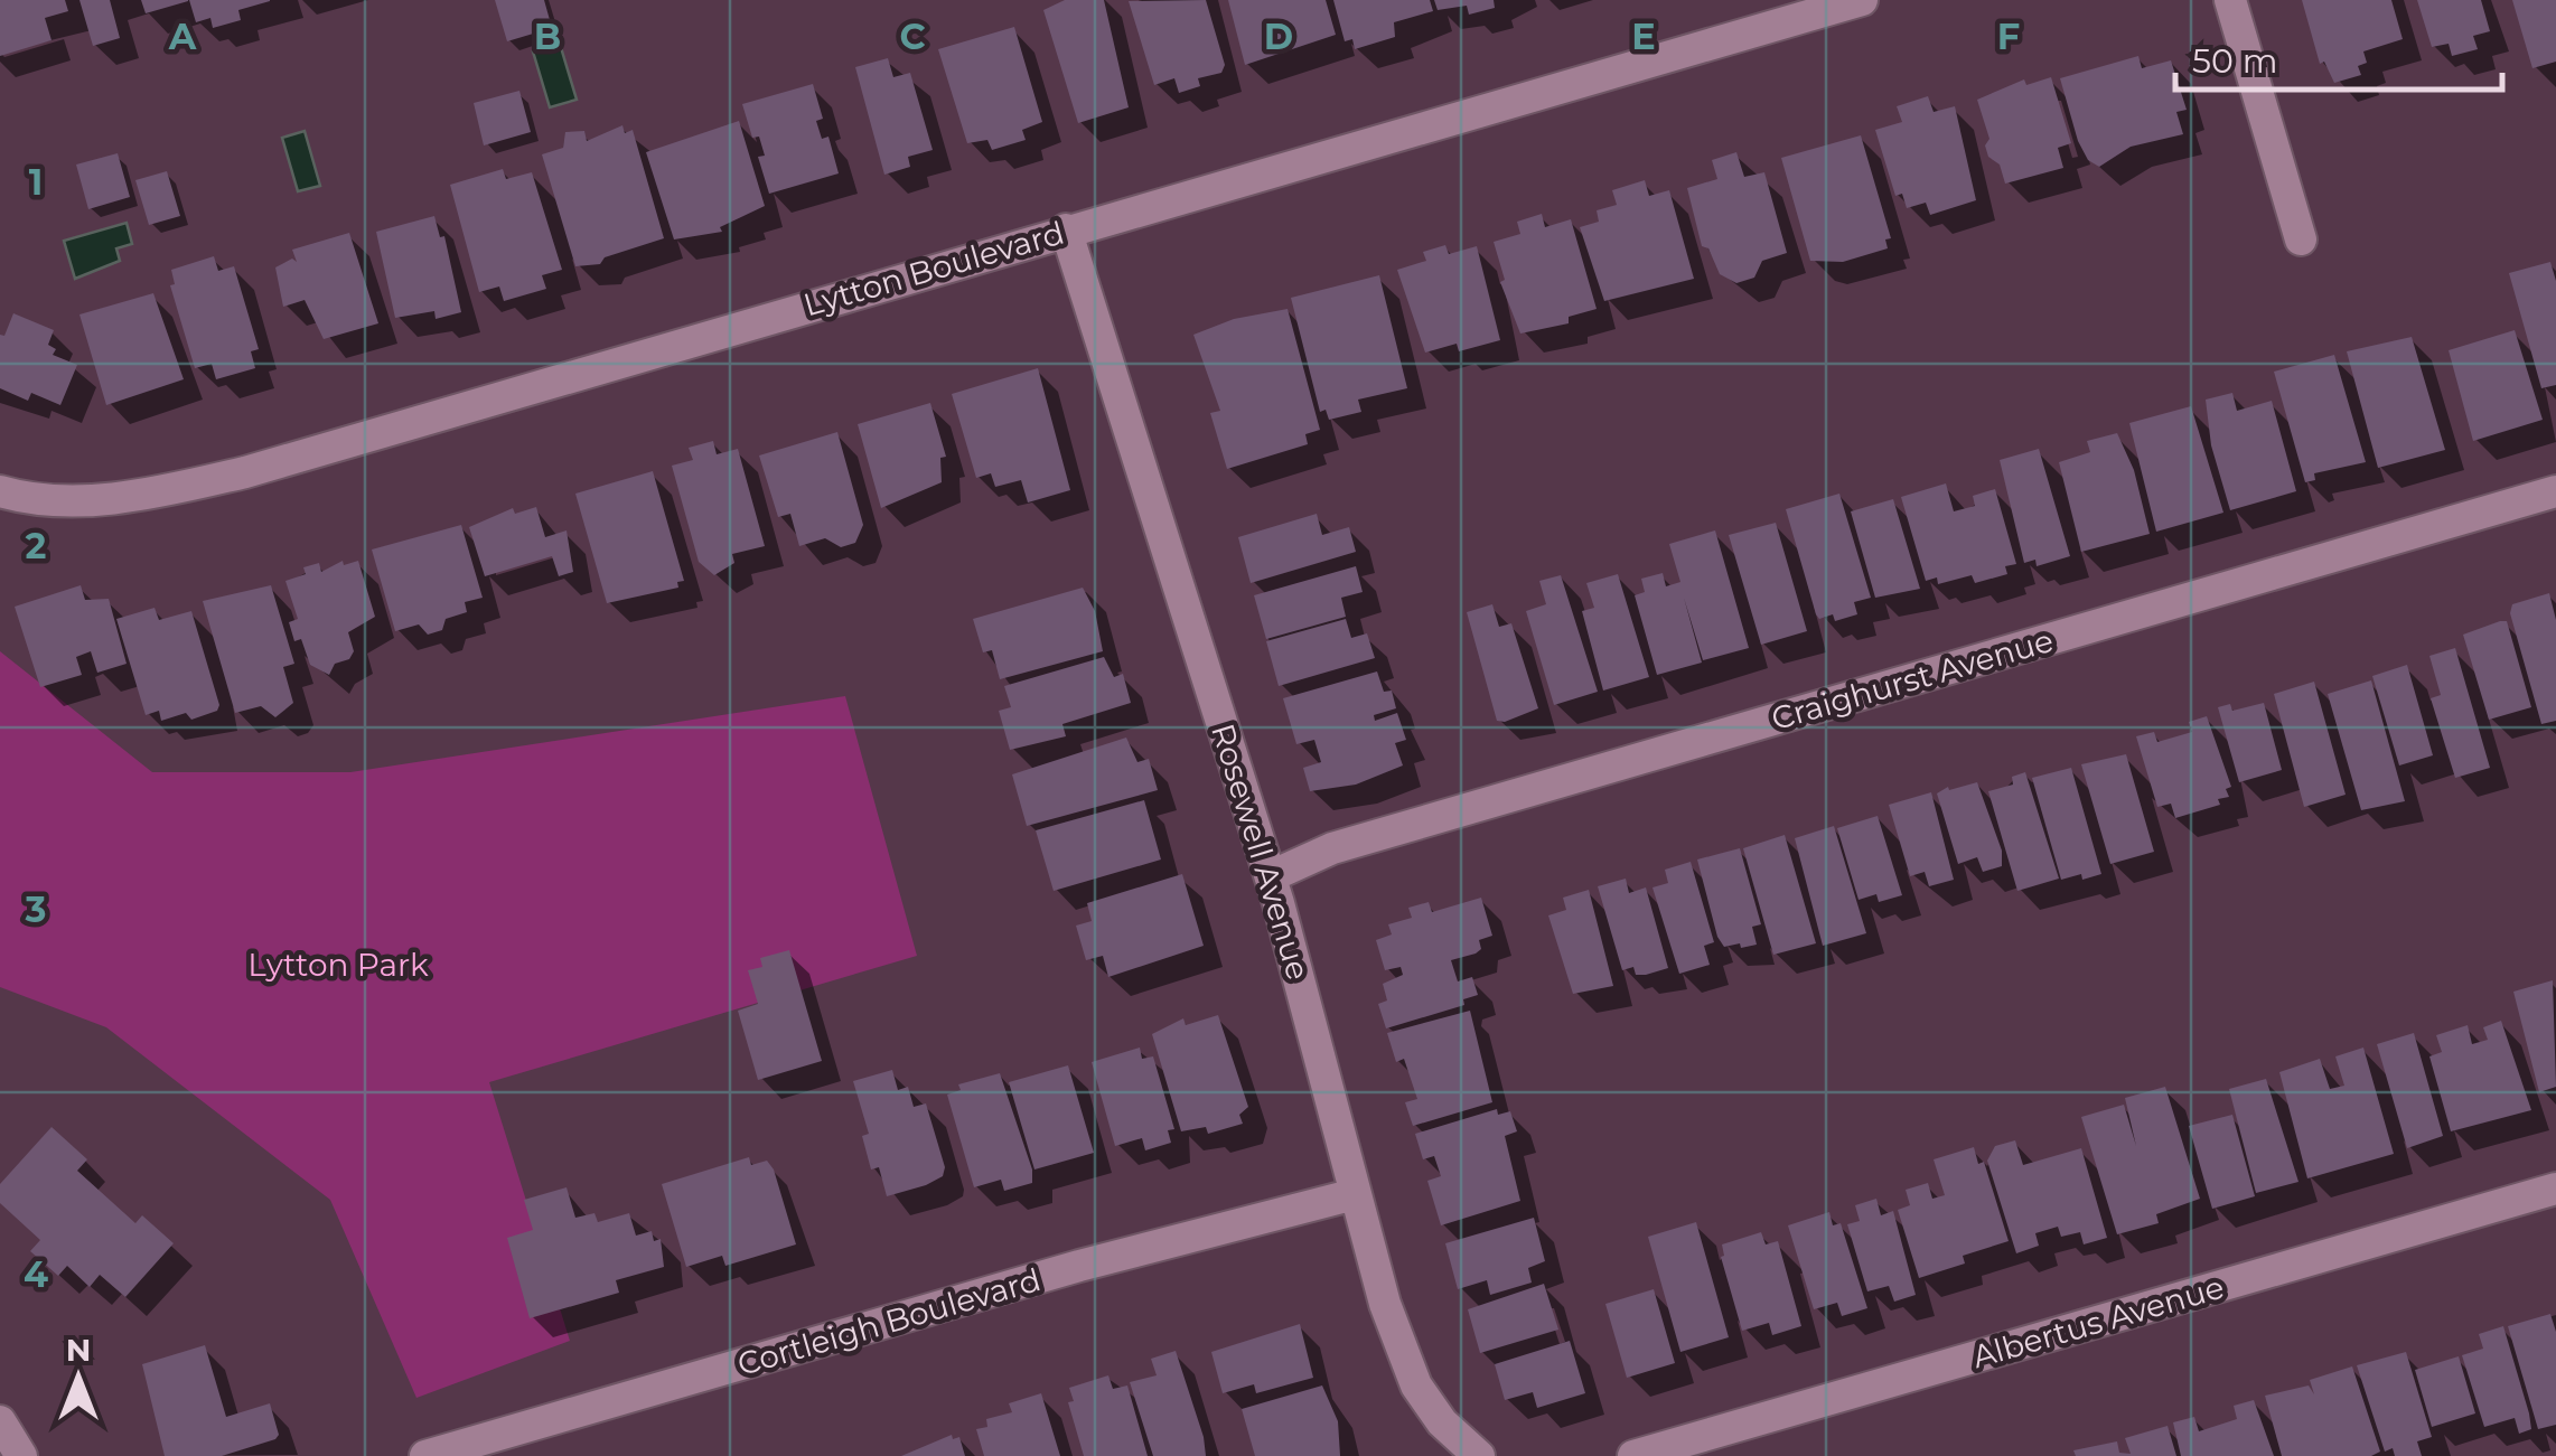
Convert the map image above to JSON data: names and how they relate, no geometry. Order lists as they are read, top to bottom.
{
  "streets": {
    "street": [
      "Lytton Boulevard",
      "Craighurst Avenue",
      "Rosewell Avenue",
      "Cortleigh Boulevard",
      "Albertus Avenue"
    ]
  },
  "crossings": [
    ["Lytton Boulevard", "Rosewell Avenue"],
    ["Craighurst Avenue", "Rosewell Avenue"],
    ["Rosewell Avenue", "Cortleigh Boulevard"]
  ],
  "parks": ["Lytton Park"],
  "scale_bar": "50 m",
  "north": "top",
  "grid": {
    "columns": [
      "A",
      "B",
      "C",
      "D",
      "E",
      "F"
    ],
    "rows": [
      "1",
      "2",
      "3",
      "4"
    ]
  }
}
